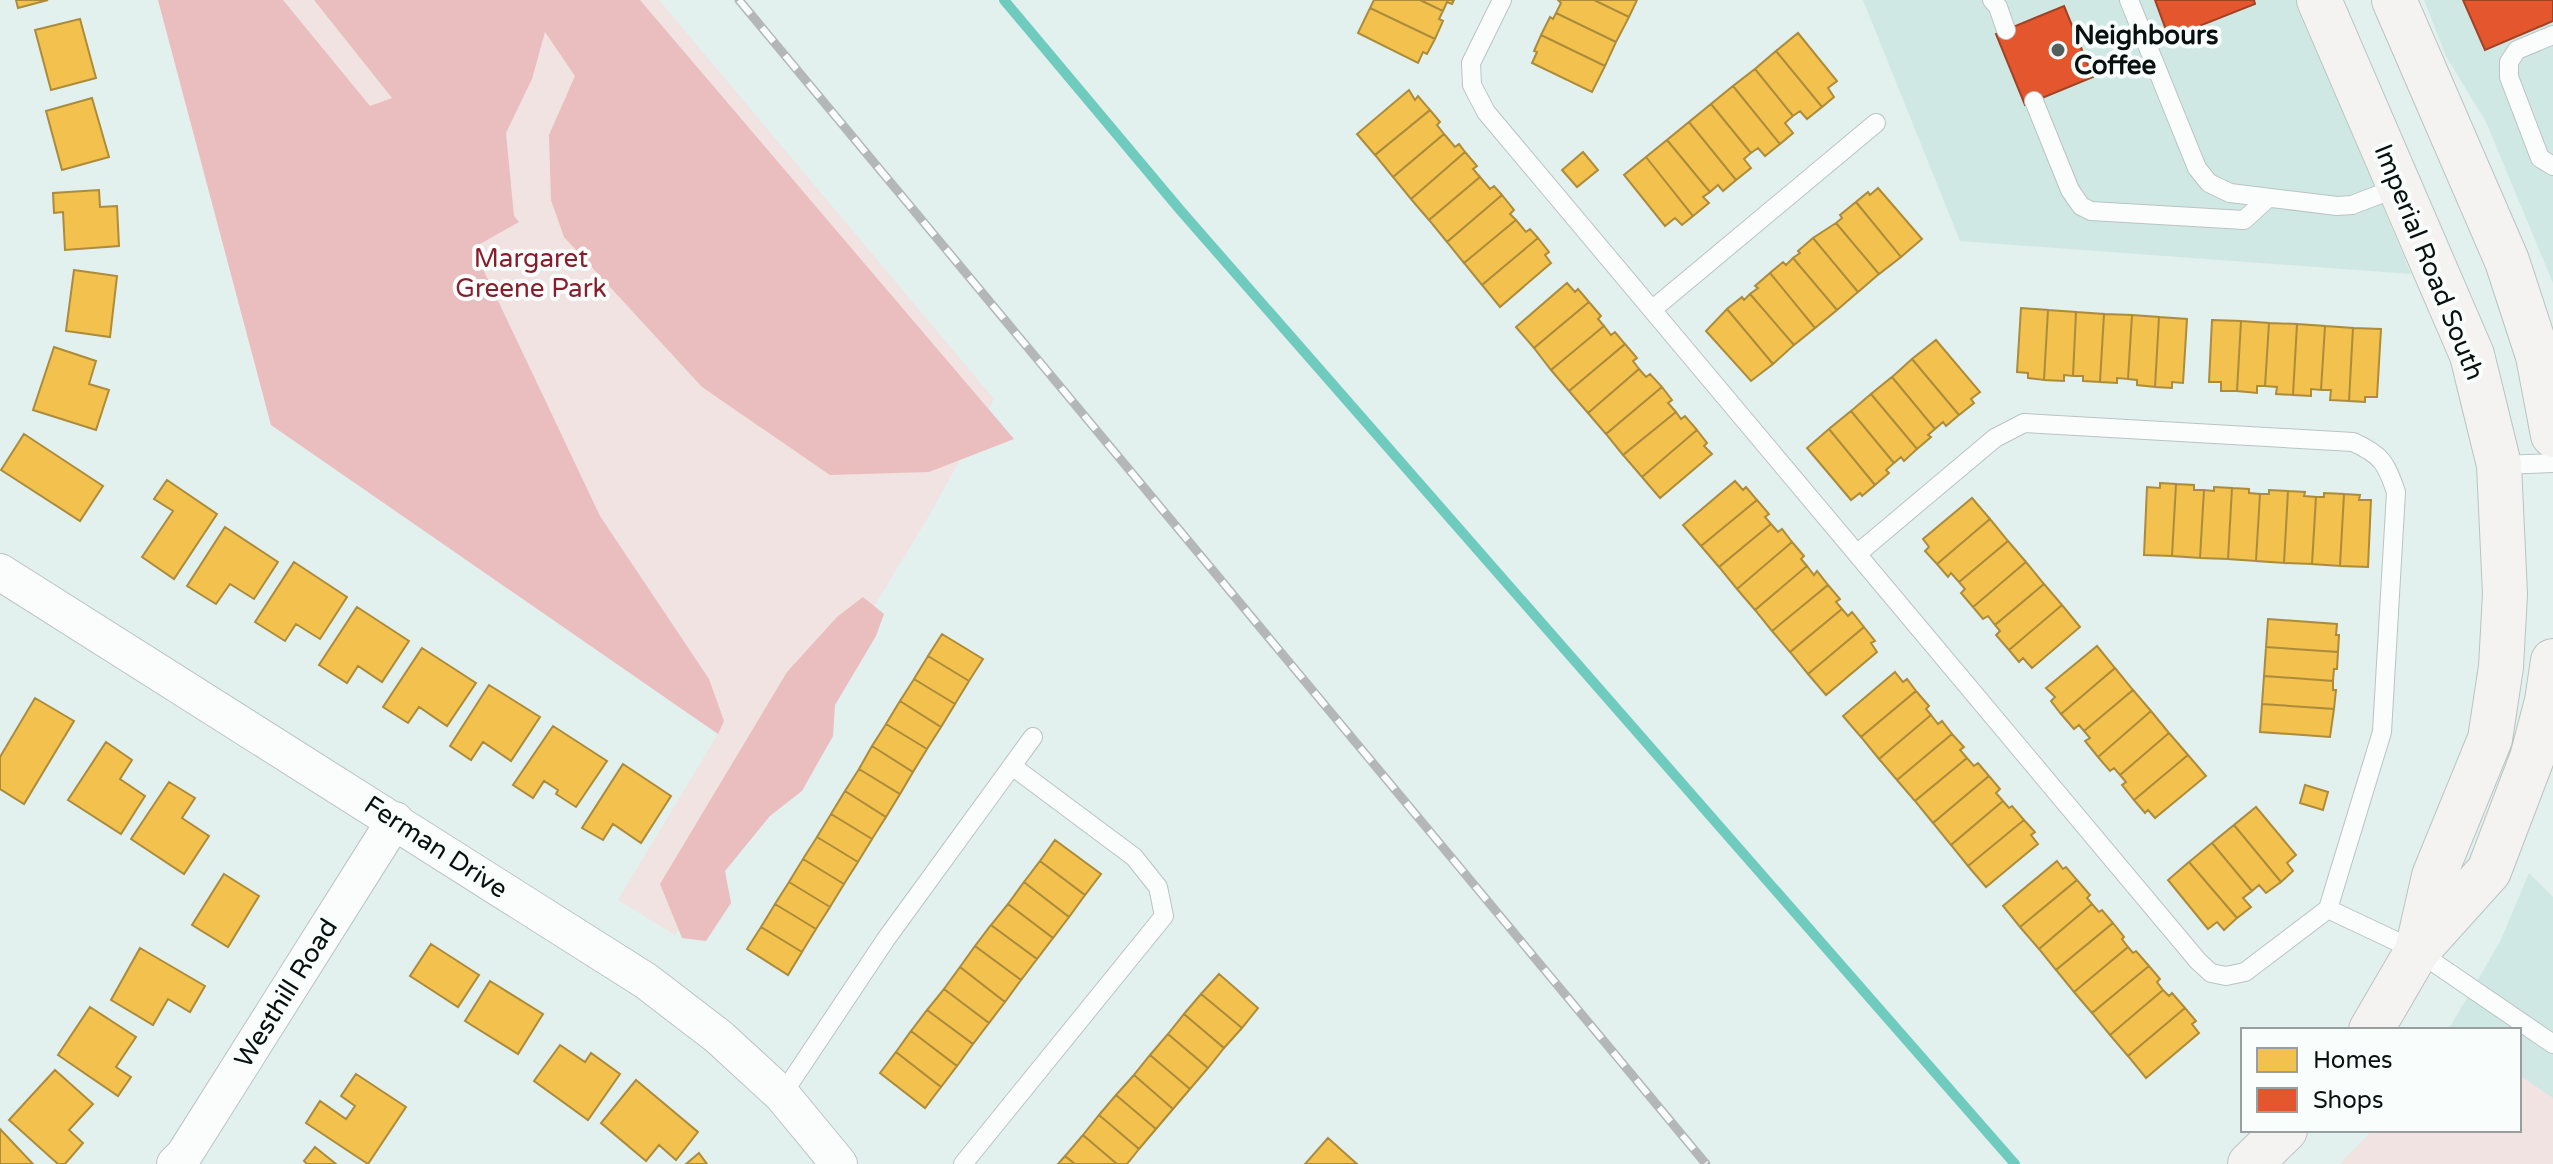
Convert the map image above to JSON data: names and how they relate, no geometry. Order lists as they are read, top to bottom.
{
  "streets": {
    "street": ["Imperial Road South", "Ferman Drive", "Westhill Road"]
  },
  "crossings": [
    ["Ferman Drive", "Westhill Road"]
  ],
  "parks": ["Margaret Greene Park"],
  "places": ["Neighbours Coffee"],
  "legend": ["Homes", "Shops"]
}
